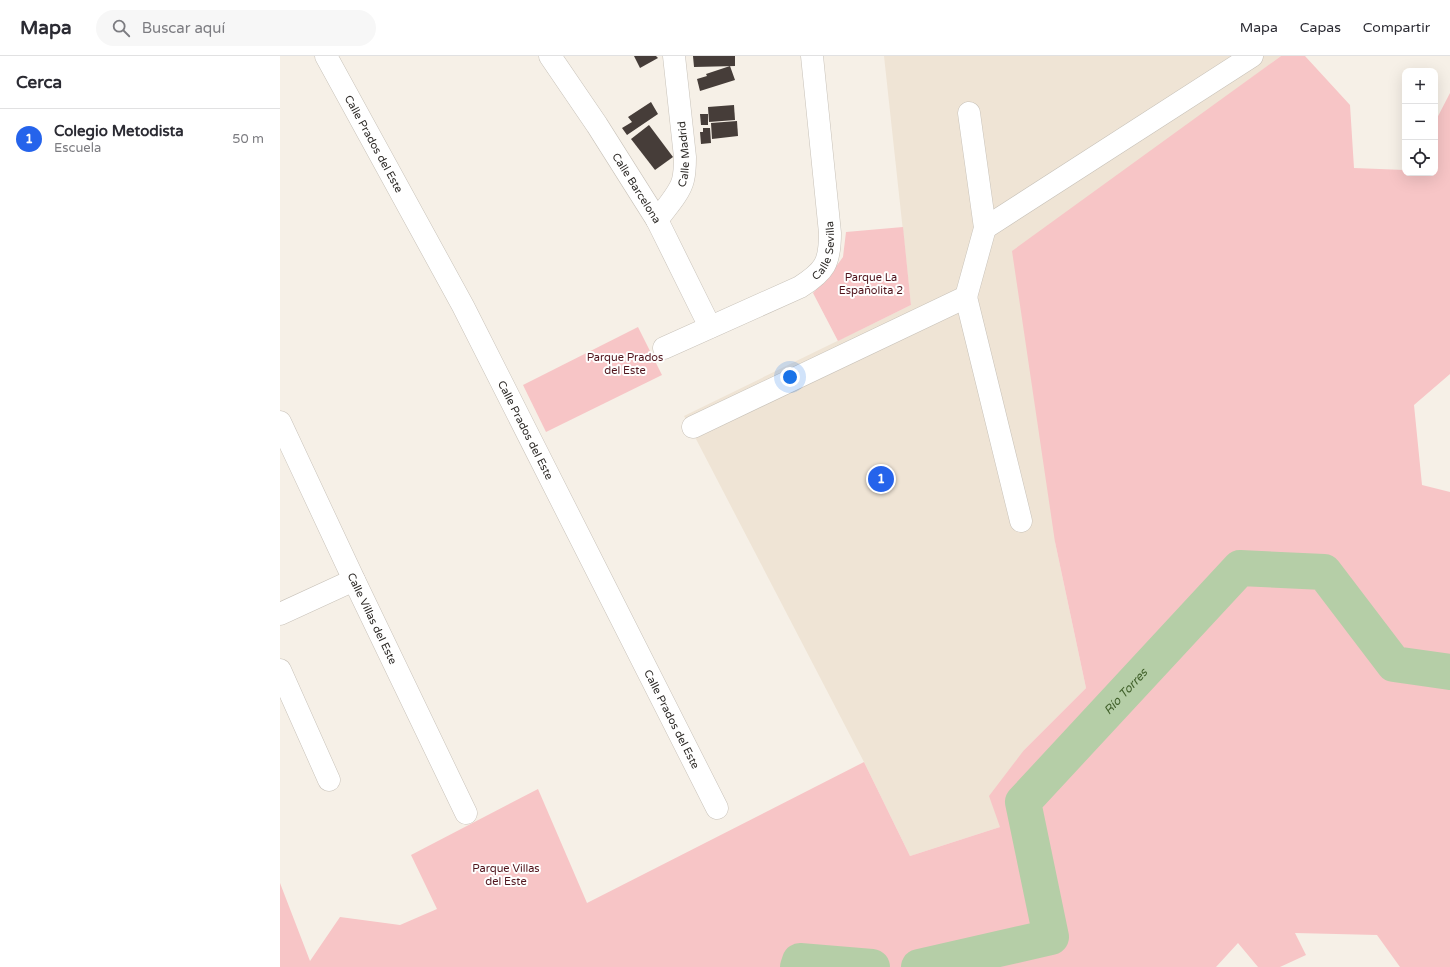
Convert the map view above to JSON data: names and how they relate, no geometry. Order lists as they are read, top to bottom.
{
  "streets": {
    "street": [
      "Calle Prados del Este",
      "Calle Madrid",
      "Calle Barcelona",
      "Calle Sevilla",
      "Calle Villas del Este"
    ]
  },
  "crossings": [
    ["Calle Madrid", "Calle Barcelona"],
    ["Calle Barcelona", "Calle Sevilla"]
  ],
  "water": ["Río Torres"],
  "parks": ["Parque La Españolita 2", "Parque Prados del Este", "Parque Villas del Este"],
  "page": {
    "header": "Mapa",
    "search": "Buscar aquí",
    "nav": ["Mapa", "Capas", "Compartir"],
    "heading": "Cerca",
    "map_buttons": ["+", "−"],
    "list": [
      {
        "mark": "1",
        "name": "Colegio Metodista",
        "note": "Escuela",
        "value": "50 m"
      }
    ],
    "pins": "1"
  }
}
